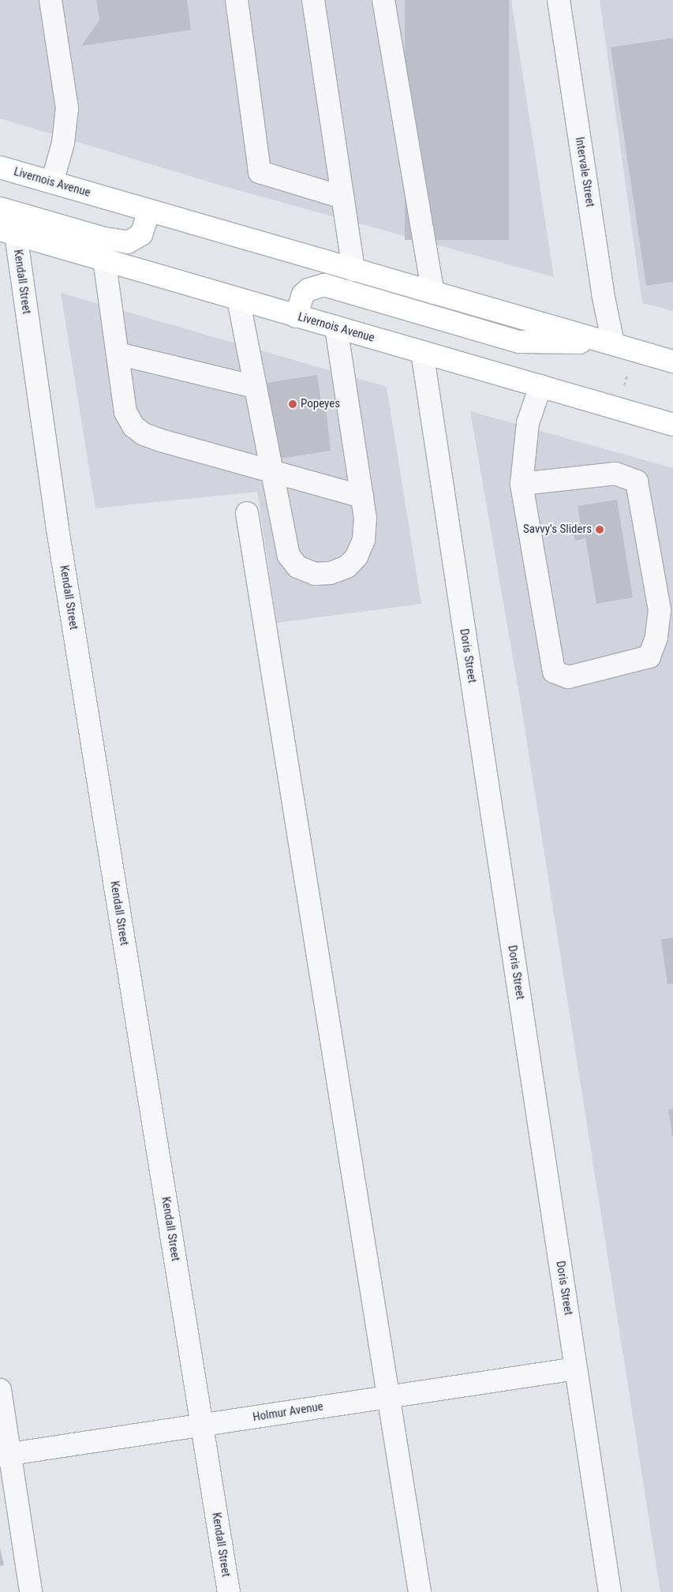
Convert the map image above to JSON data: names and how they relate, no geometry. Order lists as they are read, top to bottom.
{
  "streets": {
    "main road": ["Livernois Avenue"],
    "street": [
      "Intervale Street",
      "Kendall Street",
      "Doris Street",
      "Holmur Avenue"
    ]
  },
  "crossings": [
    ["Intervale Street", "Livernois Avenue"],
    ["Livernois Avenue", "Kendall Street"],
    ["Livernois Avenue", "Doris Street"],
    ["Kendall Street", "Holmur Avenue"],
    ["Doris Street", "Holmur Avenue"]
  ],
  "places": ["Popeyes", "Savvy's Sliders"]
}
